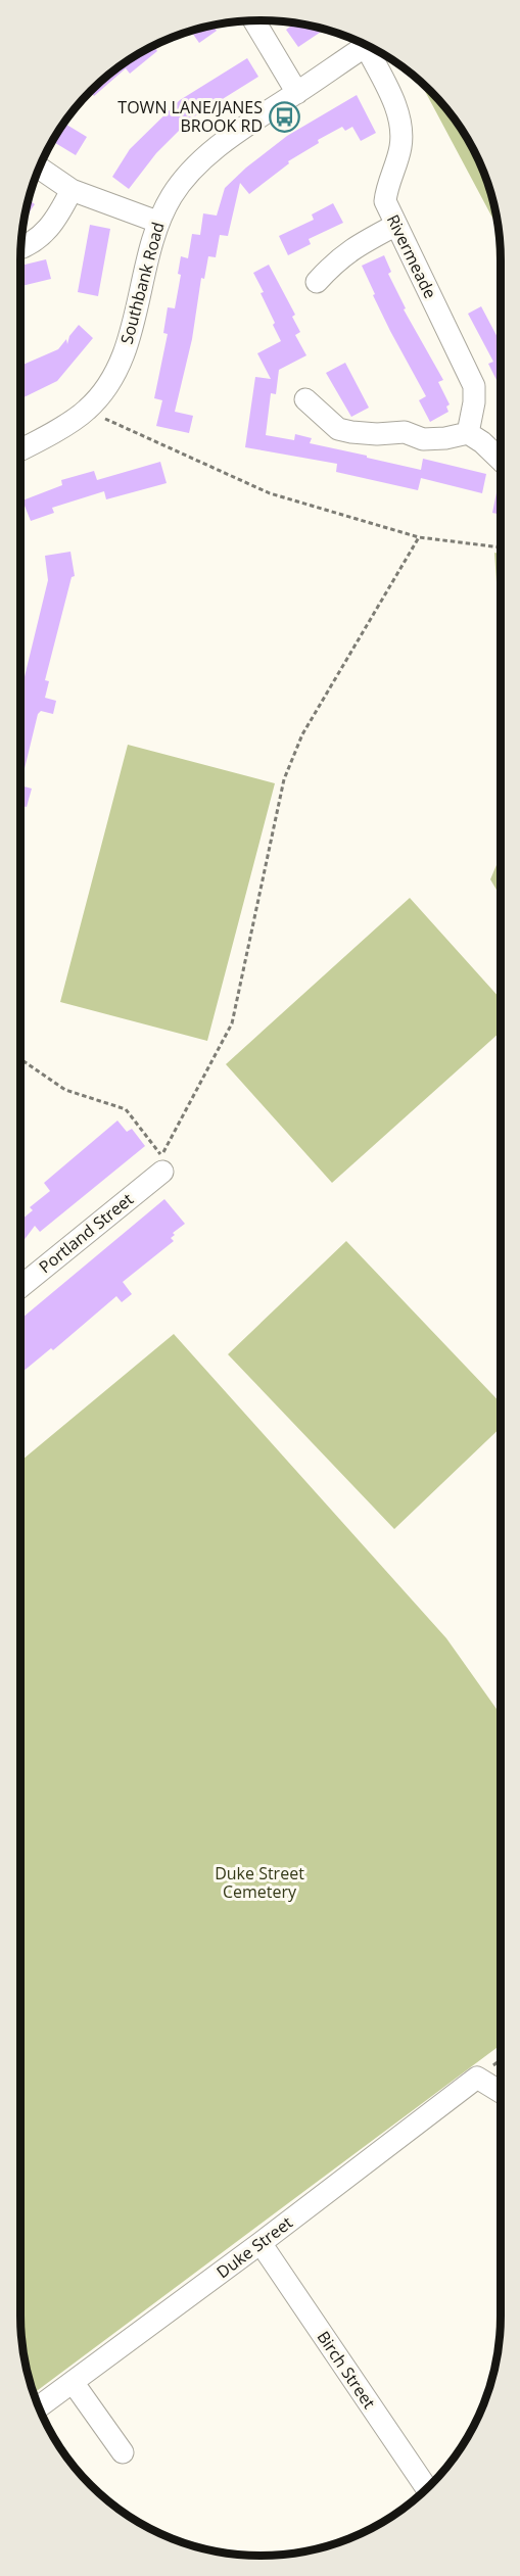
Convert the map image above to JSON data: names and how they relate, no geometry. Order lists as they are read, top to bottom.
{
  "streets": {
    "street": [
      "Rivermeade",
      "Southbank Road",
      "Portland Street",
      "Duke Street",
      "Birch Street"
    ]
  },
  "crossings": [
    ["Duke Street", "Birch Street"]
  ],
  "parks": ["Duke Street Cemetery"],
  "places": {
    "bus stop": ["TOWN LANE/JANES BROOK RD"]
  }
}
